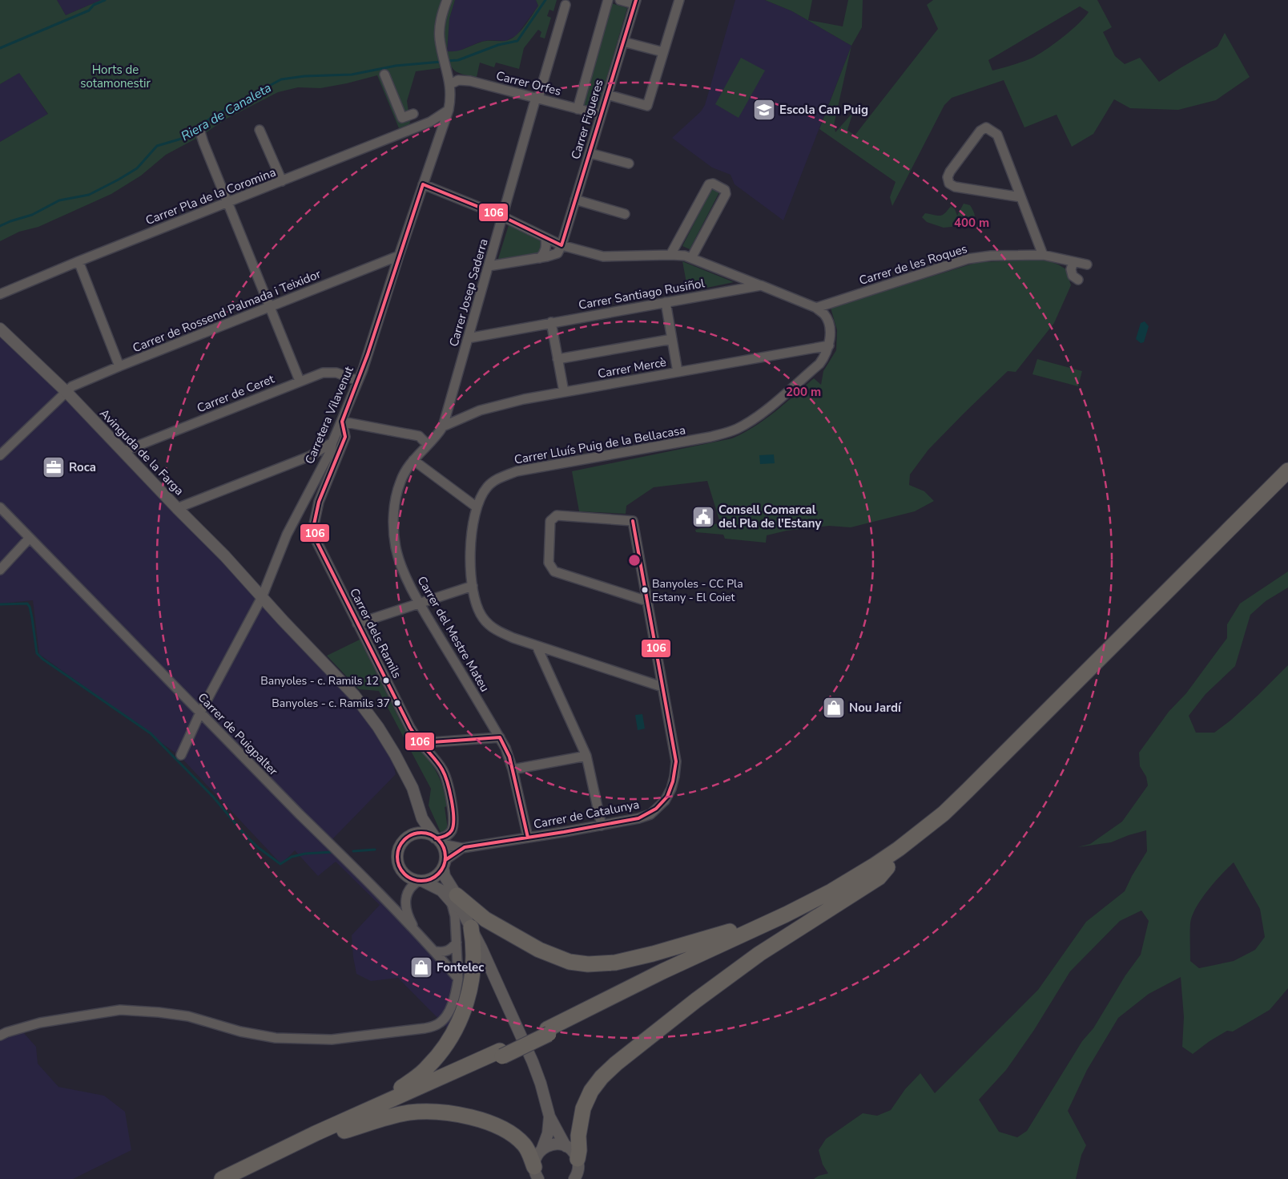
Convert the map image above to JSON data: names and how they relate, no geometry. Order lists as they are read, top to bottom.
{
  "streets": {
    "street": [
      "Carrer Orfes",
      "Carrer Figueres",
      "Carrer Pla de la Coromina",
      "Carrer de les Roques",
      "Carrer Josep Saderra",
      "Carrer Santiago Rusiñol",
      "Carrer de Rossend Palmada i Teixidor",
      "Carrer Mercè",
      "Carrer de Ceret",
      "Carretera Vilavenut",
      "Carrer Lluís Puig de la Bellacasa",
      "Avinguda de la Farga",
      "Carrer dels Ramils",
      "Carrer del Mestre Mateu",
      "Carrer de Puigpalter",
      "Carrer de Catalunya"
    ]
  },
  "crossings": [
    ["Carrer Orfes", "Carrer Figueres"],
    ["Carrer Orfes", "Carrer Josep Saderra"],
    ["Carrer Orfes", "Carretera Vilavenut"],
    ["Carrer Pla de la Coromina", "Carretera Vilavenut"],
    ["Carrer de les Roques", "Carrer Lluís Puig de la Bellacasa"],
    ["Carrer Josep Saderra", "Carrer Santiago Rusiñol"],
    ["Carrer Josep Saderra", "Carrer Mercè"],
    ["Carrer Josep Saderra", "Carrer del Mestre Mateu"],
    ["Carrer de Rossend Palmada i Teixidor", "Carretera Vilavenut"],
    ["Carrer de Rossend Palmada i Teixidor", "Avinguda de la Farga"],
    ["Carrer Mercè", "Carrer Lluís Puig de la Bellacasa"],
    ["Carrer Mercè", "Carrer del Mestre Mateu"],
    ["Carrer de Ceret", "Carretera Vilavenut"],
    ["Carrer de Ceret", "Avinguda de la Farga"],
    ["Carretera Vilavenut", "Avinguda de la Farga"],
    ["Carretera Vilavenut", "Carrer dels Ramils"],
    ["Carretera Vilavenut", "Carrer de Puigpalter"],
    ["Carrer Lluís Puig de la Bellacasa", "Carrer de Catalunya"],
    ["Carrer dels Ramils", "Carrer de Catalunya"],
    ["Carrer del Mestre Mateu", "Carrer de Catalunya"]
  ],
  "water": ["Riera de Canaleta"],
  "parks": ["Horts de sotamonestir"],
  "places": {
    "school or university": ["Escola Can Puig"],
    "office": ["Roca"],
    "public building": ["Consell Comarcal del Pla de l'Estany"],
    "other": ["Banyoles - CC Pla Estany - El Coiet", "Banyoles - c. Ramils 12", "Banyoles - c. Ramils 37"],
    "shop": ["Nou Jardí", "Fontelec"]
  },
  "lines": ["transit line 106"],
  "rings": ["400 m", "200 m"]
}
